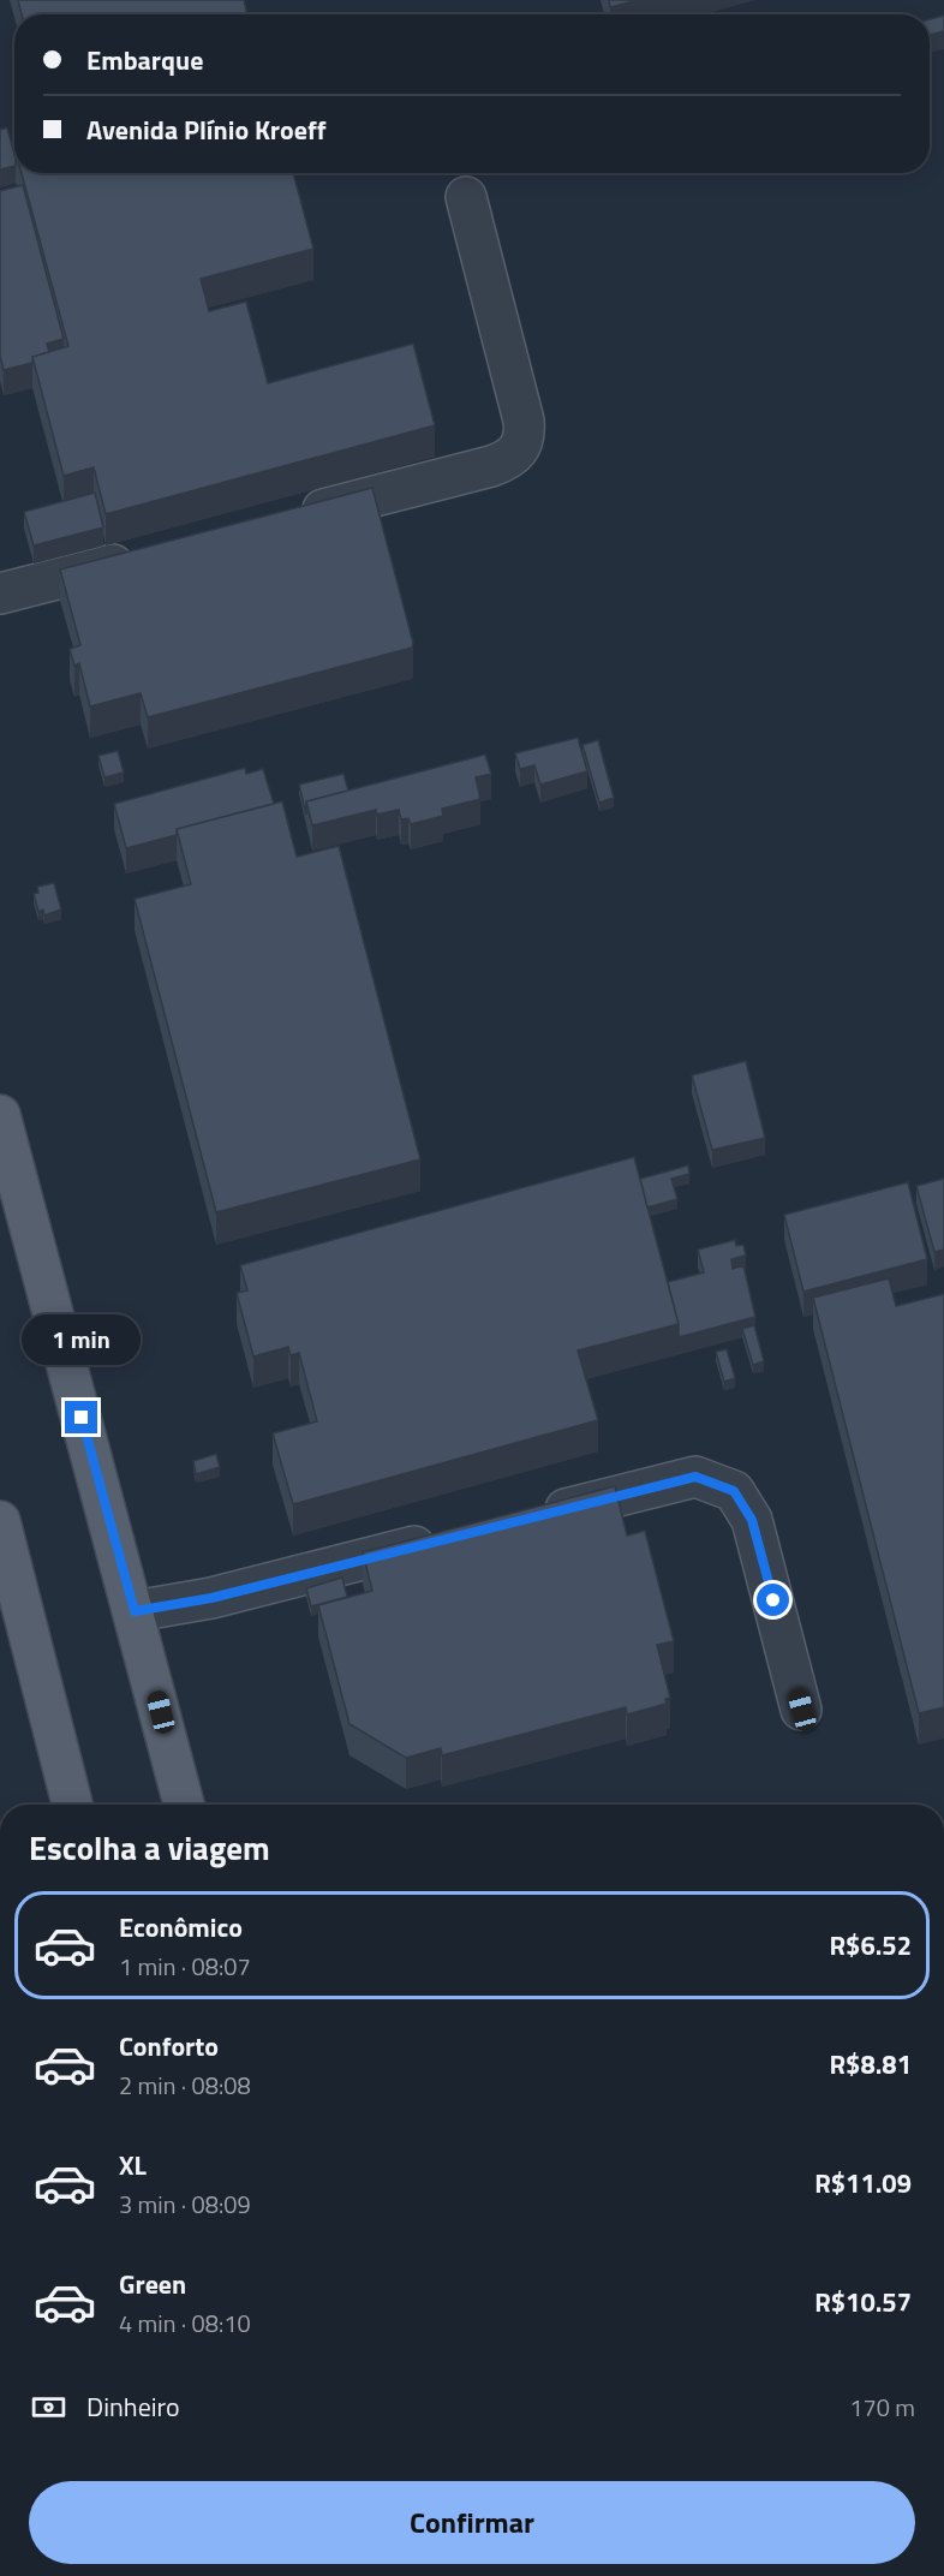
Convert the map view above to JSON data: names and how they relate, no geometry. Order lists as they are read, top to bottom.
{
  "page": {
    "banner": ["Embarque", "Avenida Plínio Kroeff"],
    "bubble": "1 min",
    "heading": "Escolha a viagem",
    "list": [
      {
        "name": "Econômico",
        "note": "1 min · 08:07",
        "value": "R$6.52"
      },
      {
        "name": "Conforto",
        "note": "2 min · 08:08",
        "value": "R$8.81"
      },
      {
        "name": "XL",
        "note": "3 min · 08:09",
        "value": "R$11.09"
      },
      {
        "name": "Green",
        "note": "4 min · 08:10",
        "value": "R$10.57"
      }
    ],
    "pay": ["Dinheiro", "170 m"],
    "buttons": "Confirmar"
  }
}
